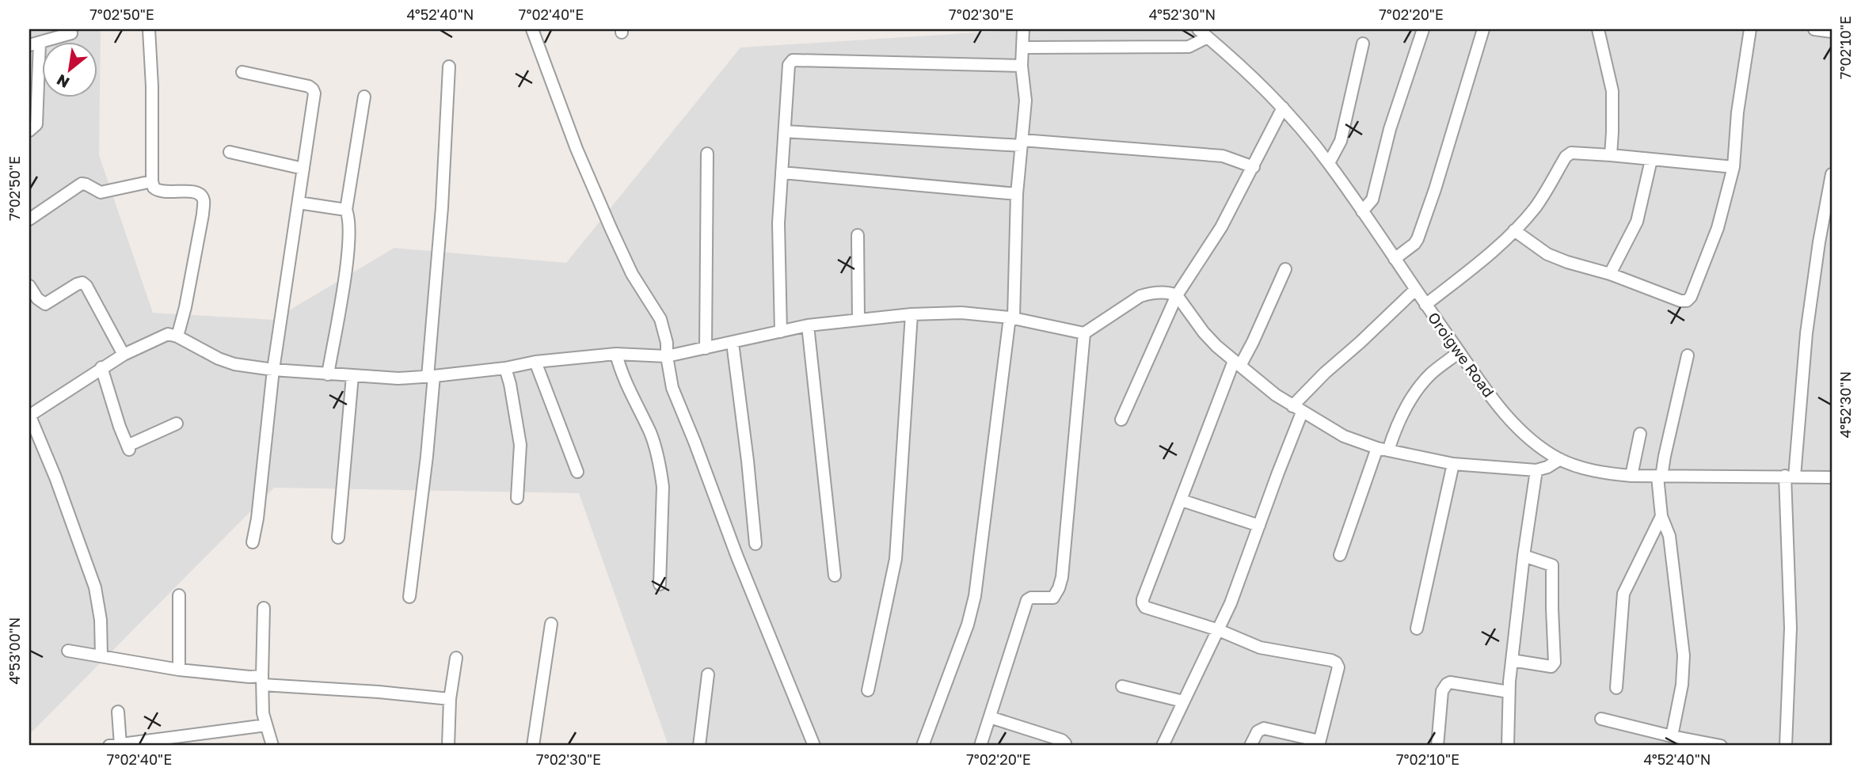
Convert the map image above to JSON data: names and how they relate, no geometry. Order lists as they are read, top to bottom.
{
  "streets": {
    "street": ["Oroigwe Road"]
  },
  "north": "bottom left",
  "coordinates": [
    "7°02'50\"E",
    "4°52'40\"N",
    "7°02'40\"E",
    "7°02'30\"E",
    "4°52'30\"N",
    "7°02'20\"E",
    "7°02'10\"E",
    "4°53'00\"N"
  ]
}
